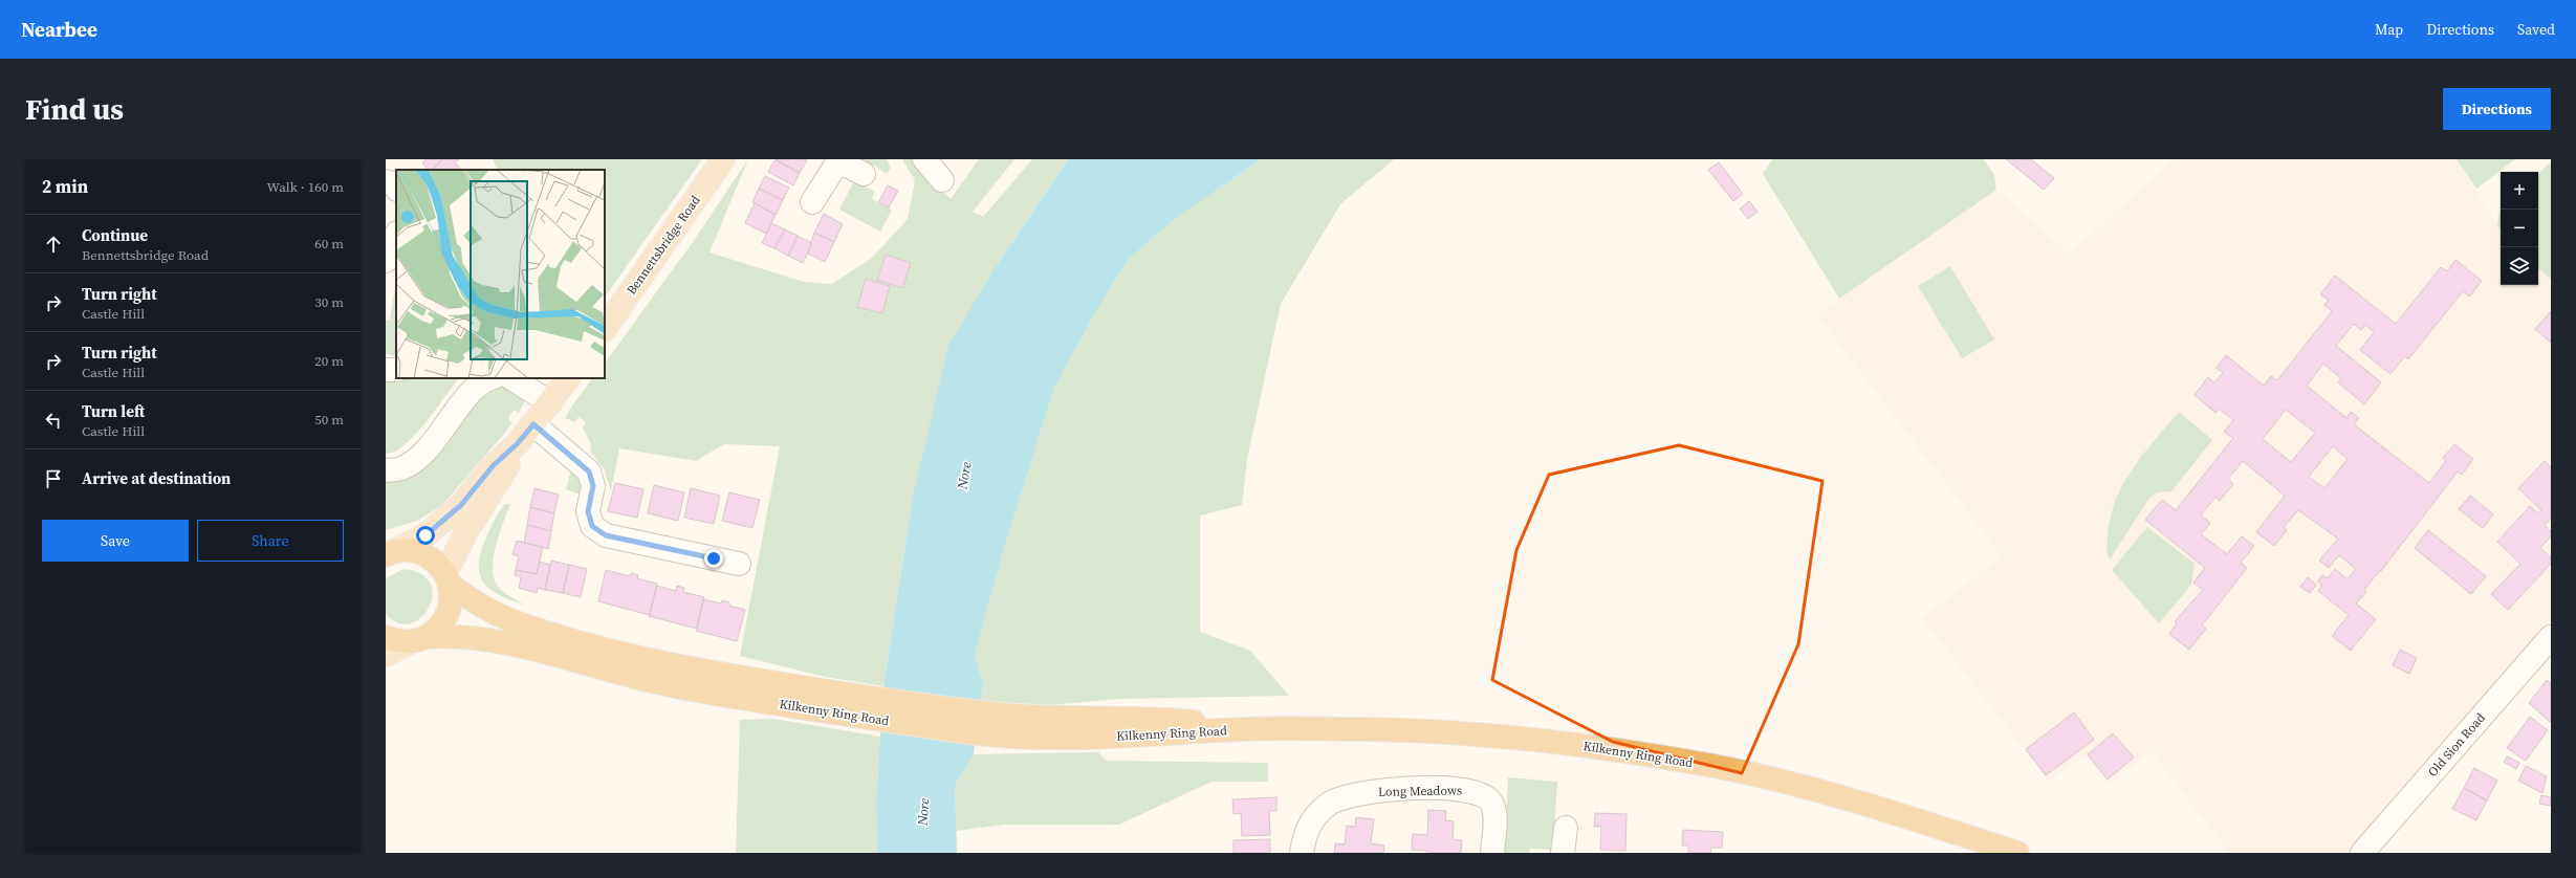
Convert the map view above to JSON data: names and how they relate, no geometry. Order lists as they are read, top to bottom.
{
  "streets": {
    "highway": ["Kilkenny Ring Road"],
    "main road": ["Bennettsbridge Road"],
    "street": ["Old Sion Road", "Long Meadows"]
  },
  "water": ["Nore"],
  "page": {
    "header": "Nearbee",
    "nav": ["Map", "Directions", "Saved"],
    "buttons": [
      "Directions",
      ["Save", "Share"]
    ],
    "title": "Find us",
    "heading": ["2 min", "Walk · 160 m"],
    "map_buttons": ["+", "−"],
    "list": [
      ["Continue", "Bennettsbridge Road", "60 m"],
      ["Turn right", "Castle Hill", "30 m"],
      ["Turn right", "Castle Hill", "20 m"],
      ["Turn left", "Castle Hill", "50 m"],
      "Arrive at destination"
    ]
  }
}
